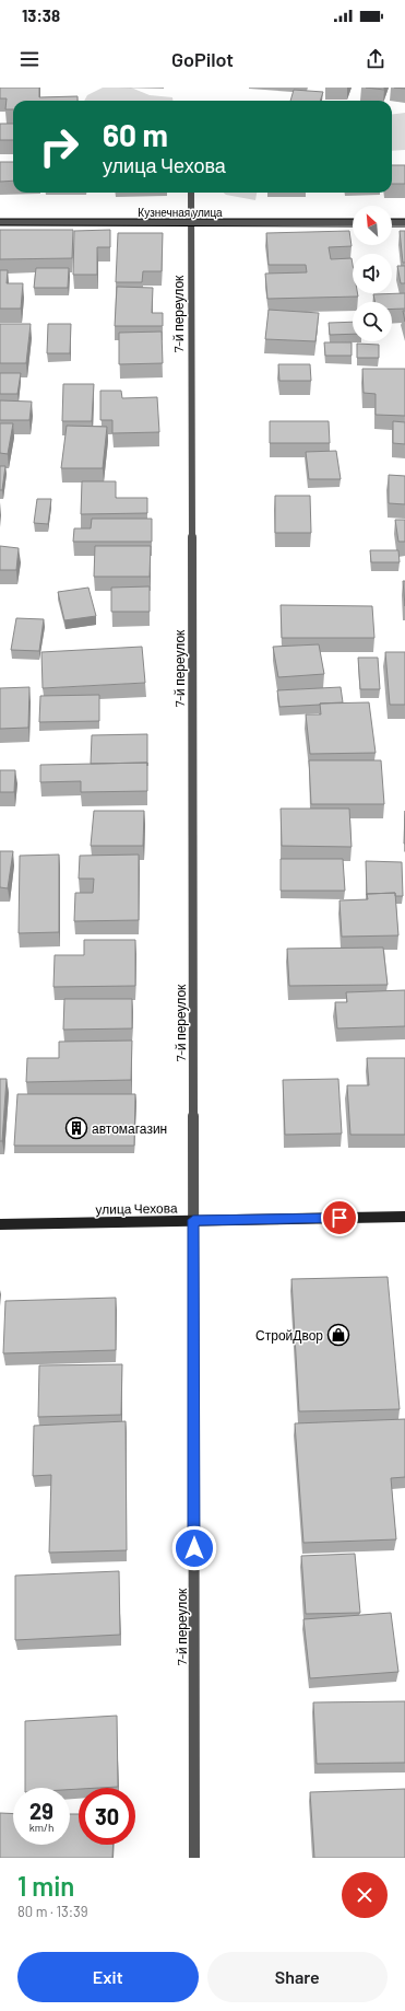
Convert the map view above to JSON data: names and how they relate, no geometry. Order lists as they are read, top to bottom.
{
  "streets": {
    "main road": ["улица Чехова"],
    "street": ["Кузнечная улица", "7-й переулок"]
  },
  "crossings": [
    ["Кузнечная улица", "7-й переулок"],
    ["7-й переулок", "улица Чехова"]
  ],
  "places": {
    "building": ["автомагазин"],
    "shop": ["СтройДвор"]
  },
  "north": "top left",
  "page": {
    "status": "13:38",
    "header": "GoPilot",
    "turn": ["60 m", "улица Чехова"],
    "speed": "29 km/h",
    "limit": "30",
    "heading": ["1 min", "80 m · 13:39"],
    "buttons": ["Exit", "Share"]
  }
}
